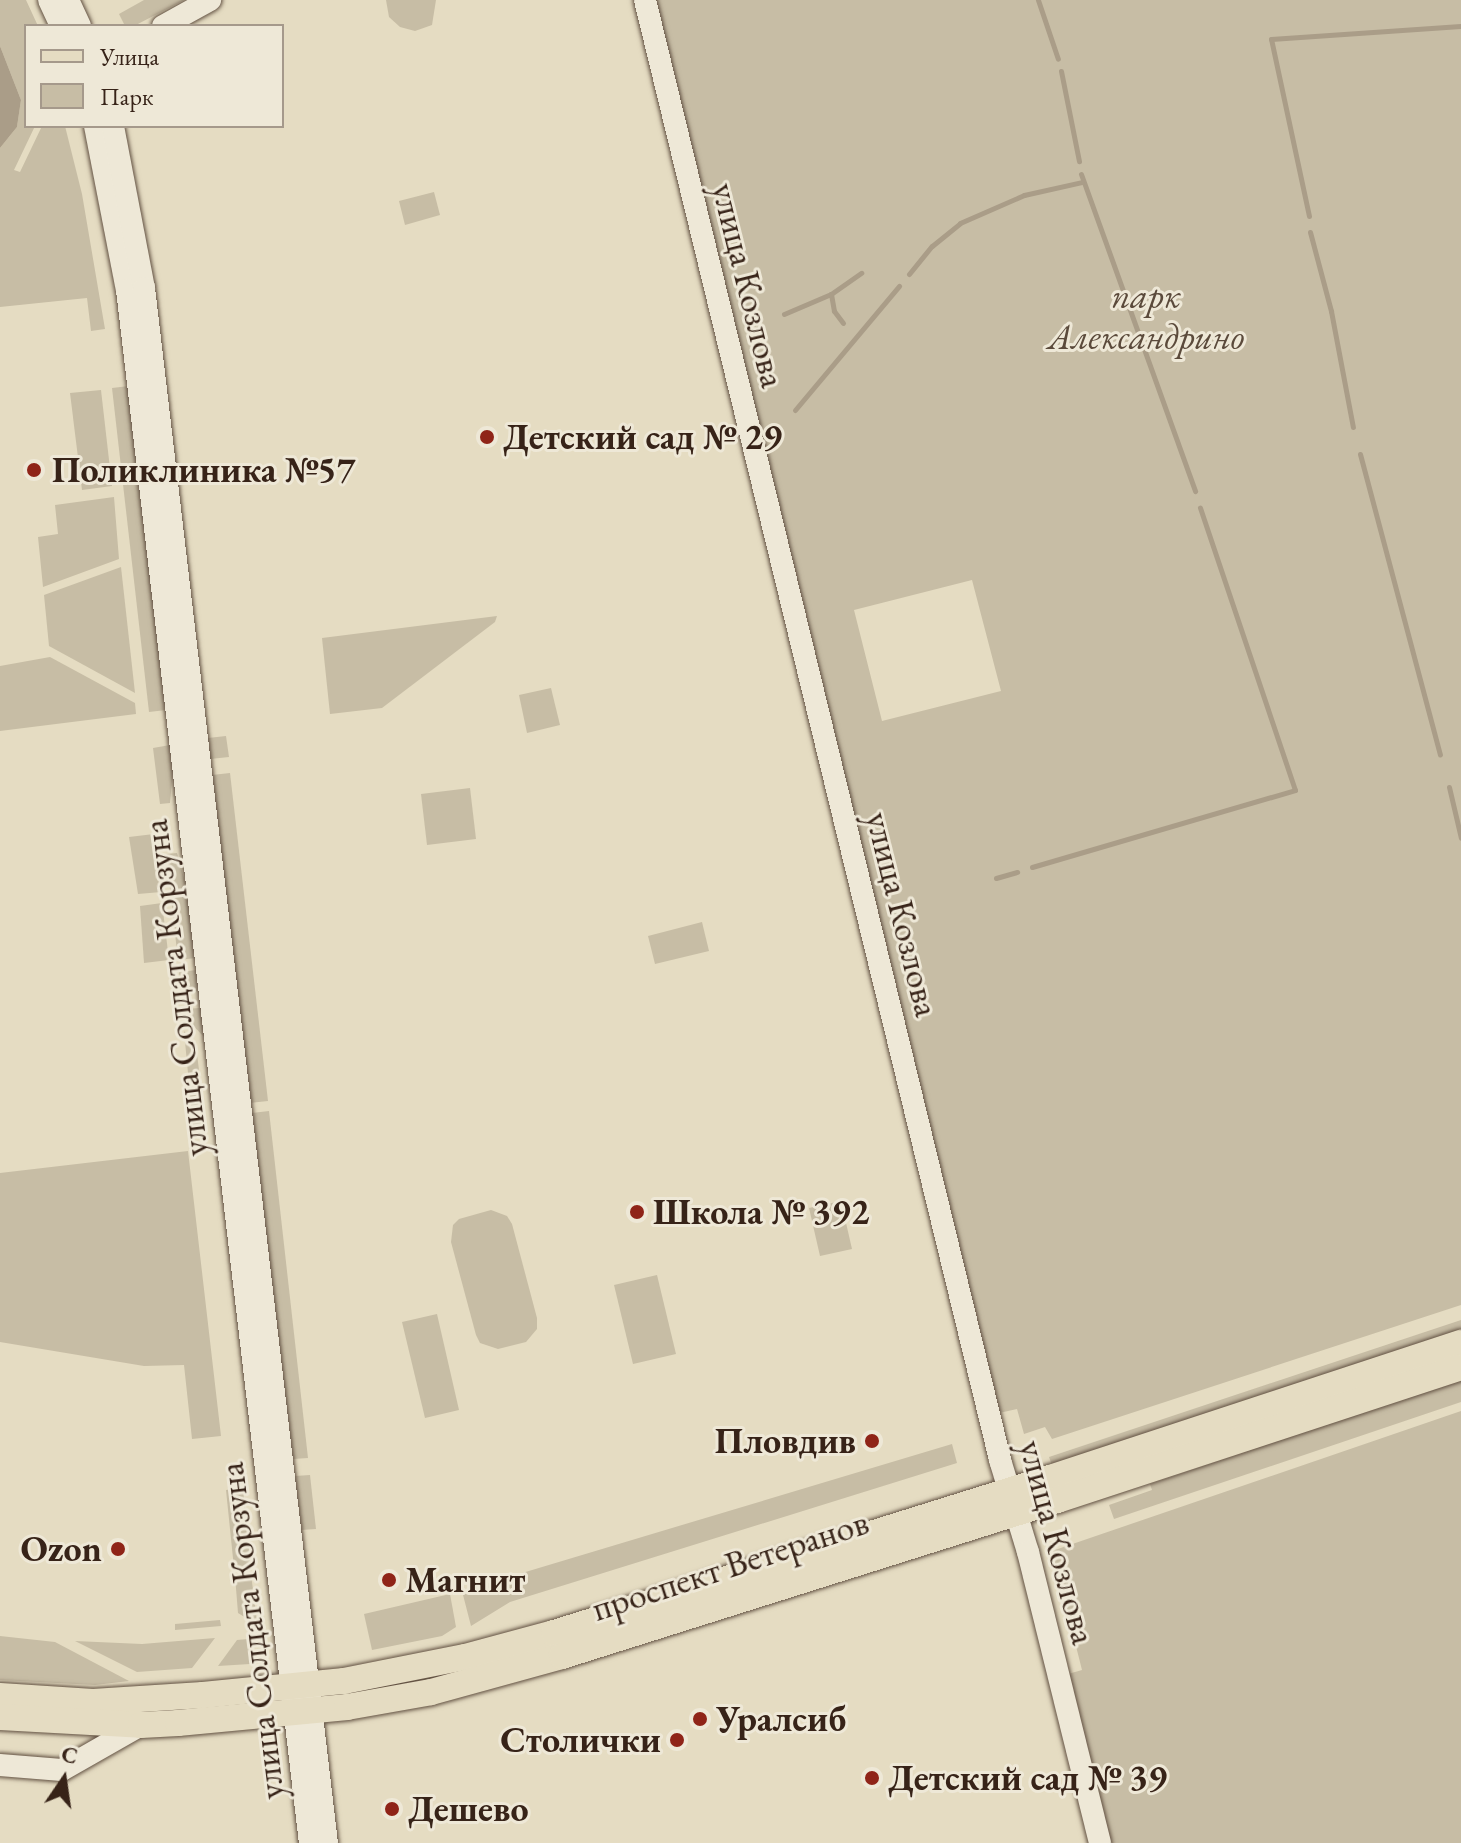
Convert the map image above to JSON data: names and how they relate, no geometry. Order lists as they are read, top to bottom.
{
  "streets": {
    "main road": ["проспект Ветеранов"],
    "street": ["улица Козлова", "улица Солдата Корзуна"]
  },
  "crossings": [
    ["улица Козлова", "проспект Ветеранов"],
    ["улица Солдата Корзуна", "проспект Ветеранов"]
  ],
  "parks": ["парк Александрино"],
  "places": [
    "Детский сад № 29",
    "Поликлиника №57",
    "Школа № 392",
    "Пловдив",
    "Ozon",
    "Магнит",
    "Уралсиб",
    "Столички",
    "Детский сад № 39",
    "Дешево"
  ],
  "legend": ["Улица", "Парк"],
  "north": "top"
}
